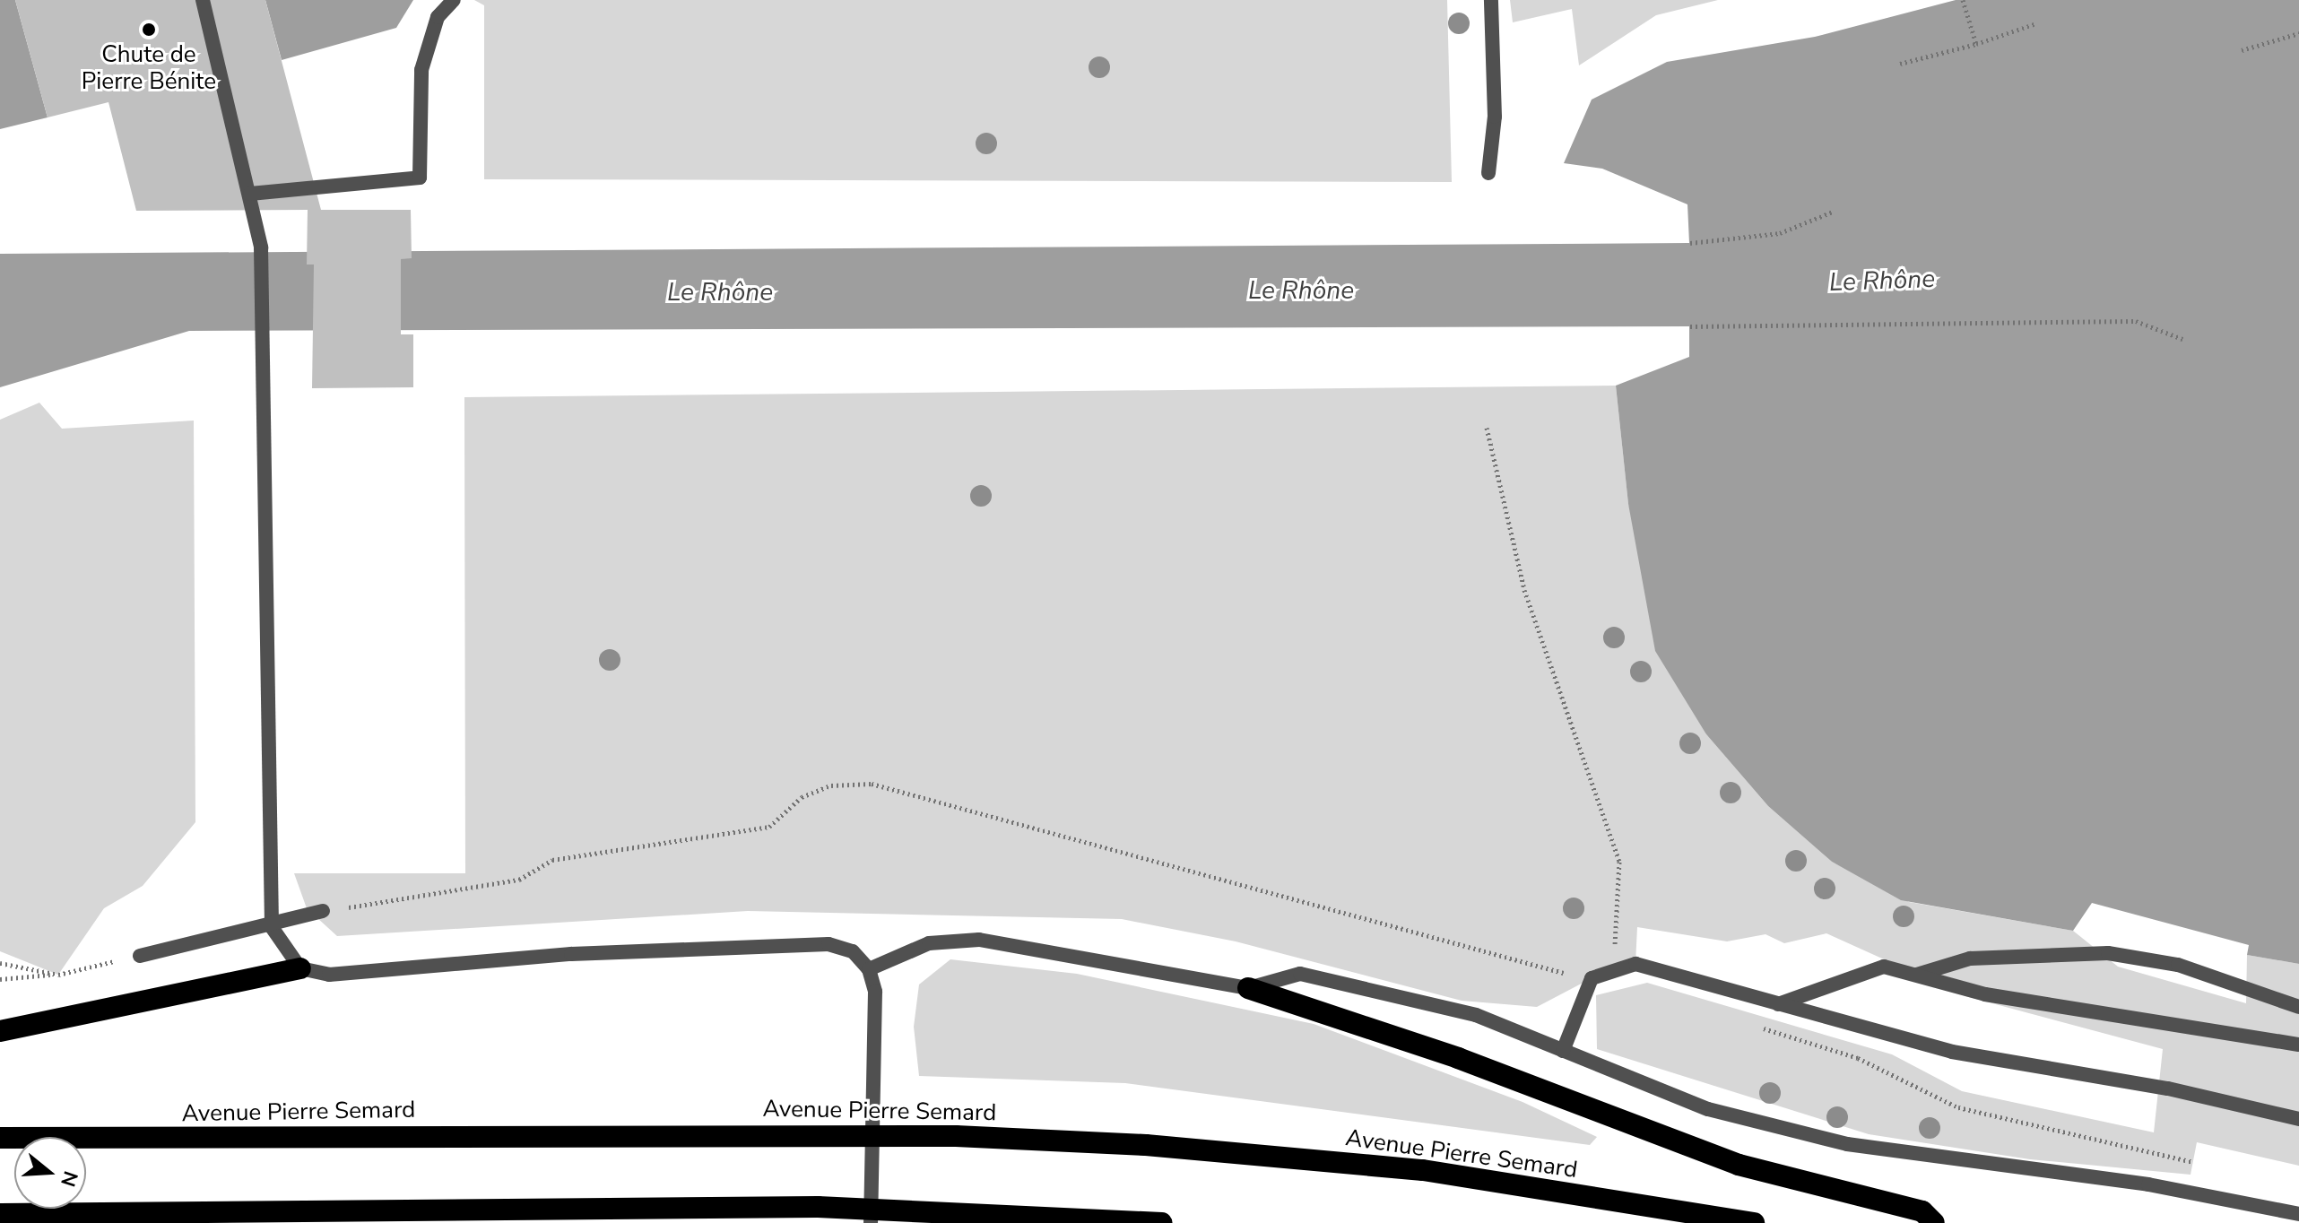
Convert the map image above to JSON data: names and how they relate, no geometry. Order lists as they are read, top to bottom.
{
  "streets": {
    "highway": ["Avenue Pierre Semard"]
  },
  "water": ["Le Rhône"],
  "places": ["Chute de Pierre Bénite"],
  "north": "right"
}
